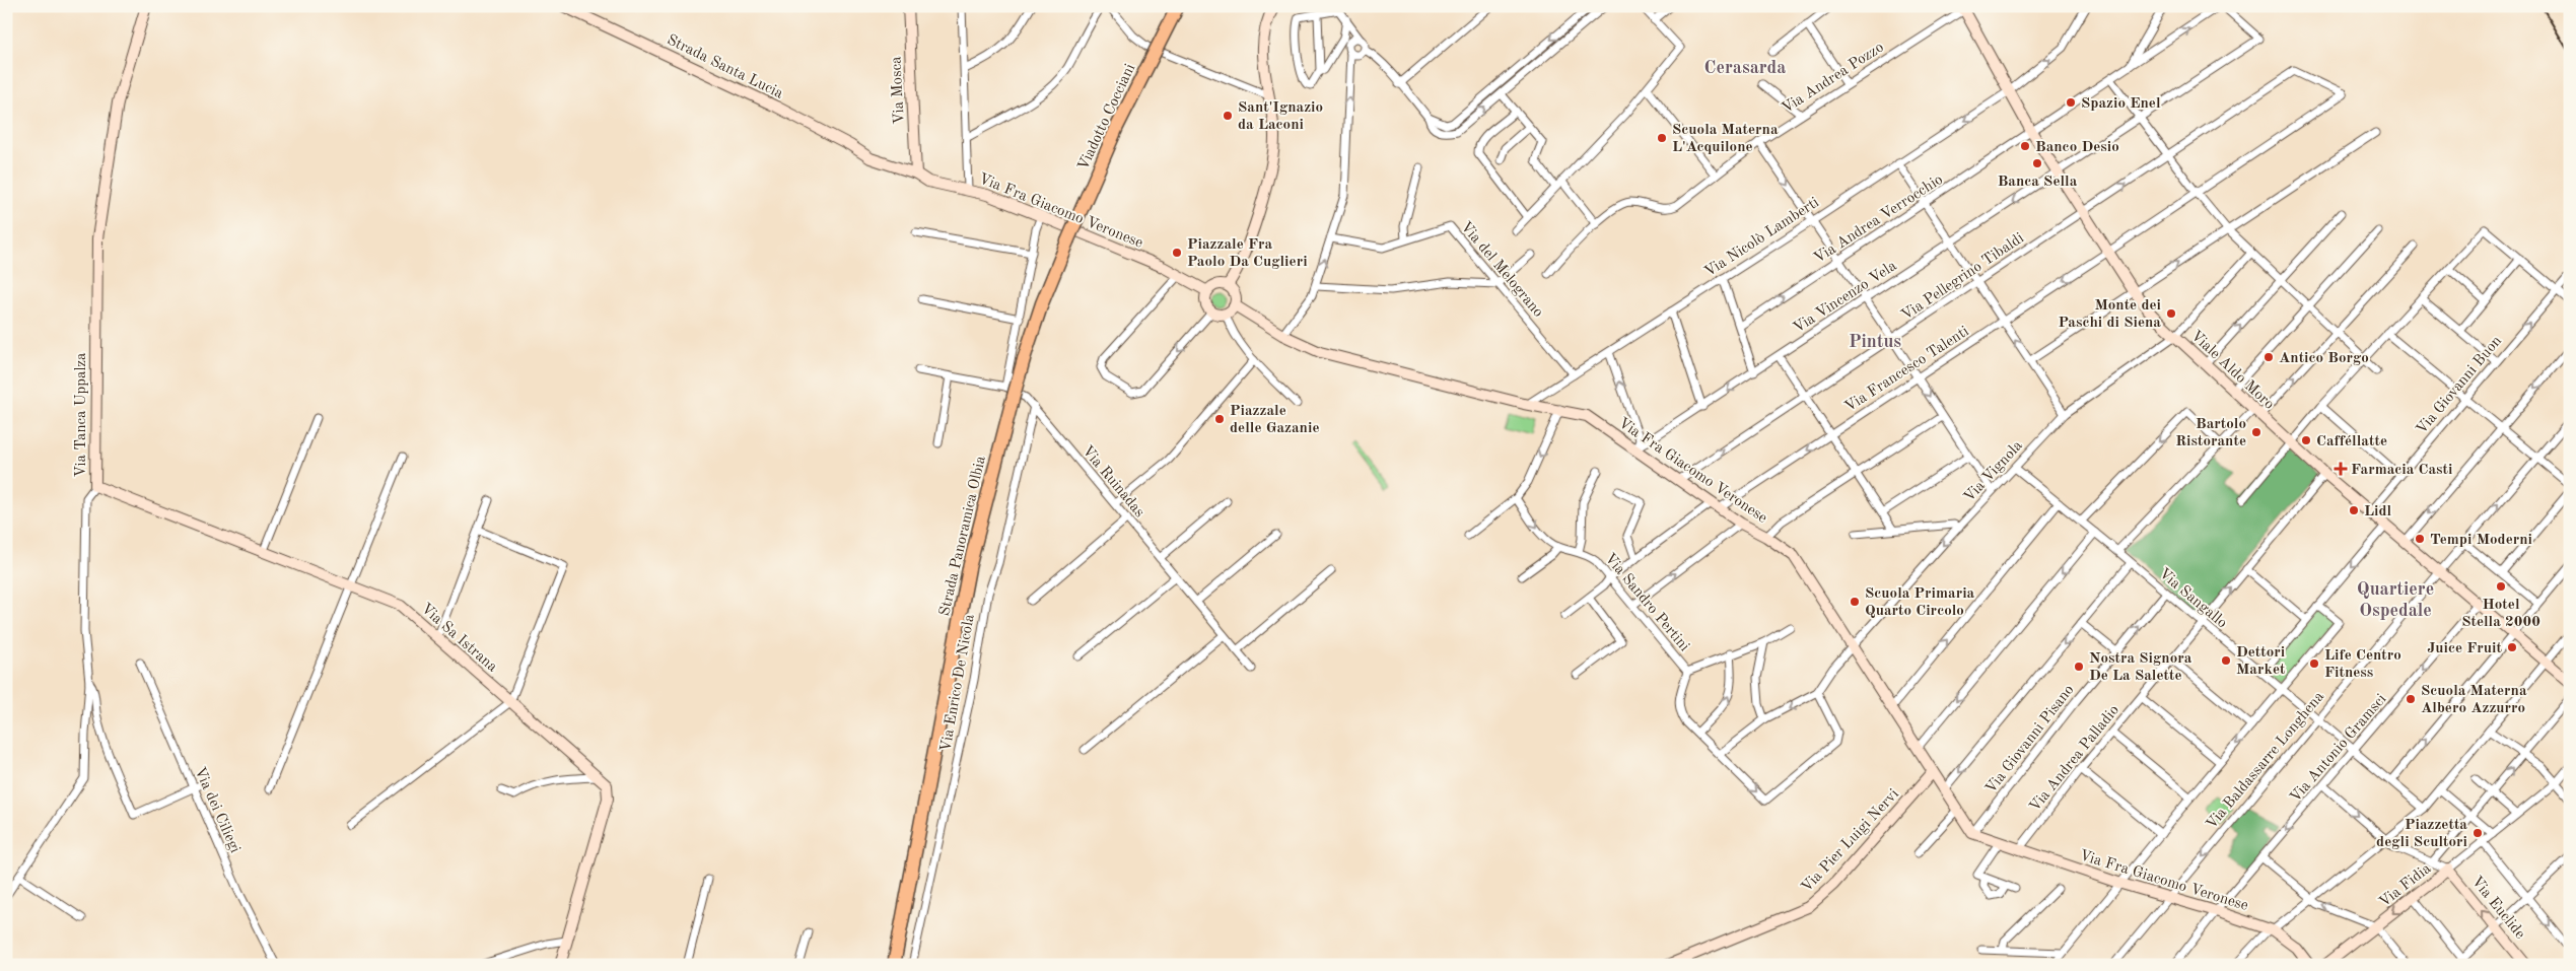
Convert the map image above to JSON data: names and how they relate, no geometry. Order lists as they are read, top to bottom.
{
  "streets": {
    "highway": ["Viadotto Cocciani", "Strada Panoramica Olbia"],
    "street": [
      "Strada Santa Lucia",
      "Via Andrea Pozzo",
      "Via Mosca",
      "Via Fra Giacomo Veronese",
      "Via Andrea Verrocchio",
      "Via Nicolò Lamberti",
      "Via del Melograno",
      "Via Pellegrino Tibaldi",
      "Via Vincenzo Vela",
      "Via Francesco Talenti",
      "Viale Aldo Moro",
      "Via Giovanni Buon",
      "Via Tanca Uppalza",
      "Via Vignola",
      "Via Ruinadas",
      "Via Sangallo",
      "Via Sandro Pertini",
      "Via Sa Istrana",
      "Via Enrico De Nicola",
      "Via Giovanni Pisano",
      "Via Antonio Gramsci",
      "Via Andrea Palladio",
      "Via Baldassarre Longhena",
      "Via dei Ciliegi",
      "Via Pier Luigi Nervi",
      "Via Fidia",
      "Via Euclide"
    ]
  },
  "crossings": [
    ["Strada Santa Lucia", "Via Fra Giacomo Veronese"],
    ["Via Andrea Pozzo", "Viale Aldo Moro"],
    ["Via Mosca", "Via Fra Giacomo Veronese"],
    ["Viadotto Cocciani", "Strada Panoramica Olbia"],
    ["Via Fra Giacomo Veronese", "Via Nicolò Lamberti"],
    ["Via Fra Giacomo Veronese", "Via Pellegrino Tibaldi"],
    ["Via Fra Giacomo Veronese", "Via Vincenzo Vela"],
    ["Via Fra Giacomo Veronese", "Via Francesco Talenti"],
    ["Via Fra Giacomo Veronese", "Via Vignola"],
    ["Via Fra Giacomo Veronese", "Via Giovanni Pisano"],
    ["Via Fra Giacomo Veronese", "Via Antonio Gramsci"],
    ["Via Fra Giacomo Veronese", "Via Andrea Palladio"],
    ["Via Fra Giacomo Veronese", "Via Baldassarre Longhena"],
    ["Via Fra Giacomo Veronese", "Via Pier Luigi Nervi"],
    ["Via Andrea Verrocchio", "Viale Aldo Moro"],
    ["Via Nicolò Lamberti", "Via del Melograno"],
    ["Via Nicolò Lamberti", "Viale Aldo Moro"],
    ["Via Pellegrino Tibaldi", "Via Francesco Talenti"],
    ["Via Pellegrino Tibaldi", "Viale Aldo Moro"],
    ["Via Vincenzo Vela", "Viale Aldo Moro"],
    ["Via Francesco Talenti", "Viale Aldo Moro"],
    ["Via Francesco Talenti", "Via Sandro Pertini"],
    ["Viale Aldo Moro", "Via Giovanni Buon"],
    ["Viale Aldo Moro", "Via Vignola"],
    ["Viale Aldo Moro", "Via Antonio Gramsci"],
    ["Viale Aldo Moro", "Via Andrea Palladio"],
    ["Viale Aldo Moro", "Via Baldassarre Longhena"],
    ["Via Tanca Uppalza", "Via Sa Istrana"],
    ["Via Tanca Uppalza", "Via dei Ciliegi"],
    ["Via Vignola", "Via Sangallo"],
    ["Via Vignola", "Via Sandro Pertini"],
    ["Via Ruinadas", "Via Enrico De Nicola"],
    ["Via Sangallo", "Via Giovanni Pisano"],
    ["Via Sangallo", "Via Antonio Gramsci"],
    ["Via Sangallo", "Via Andrea Palladio"],
    ["Via Sangallo", "Via Baldassarre Longhena"],
    ["Via Fidia", "Via Euclide"]
  ],
  "districts": ["Cerasarda", "Pintus", "Quartiere Ospedale"],
  "places": {
    "other": [
      "Spazio Enel",
      "Sant'Ignazio da Laconi",
      "Scuola Materna L'Acquilone",
      "Banco Desio",
      "Banca Sella",
      "Piazzale Fra Paolo Da Cuglieri",
      "Monte dei Paschi di Siena",
      "Antico Borgo",
      "Piazzale delle Gazanie",
      "Bartolo Ristorante",
      "Cafféllatte",
      "Lidl",
      "Tempi Moderni",
      "Hotel Stella 2000",
      "Scuola Primaria Quarto Circolo",
      "Juice Fruit",
      "Dettori Market",
      "Life Centro Fitness",
      "Nostra Signora De La Salette",
      "Scuola Materna Albero Azzurro",
      "Piazzetta degli Scultori"
    ],
    "health": ["Farmacia Casti"]
  }
}
